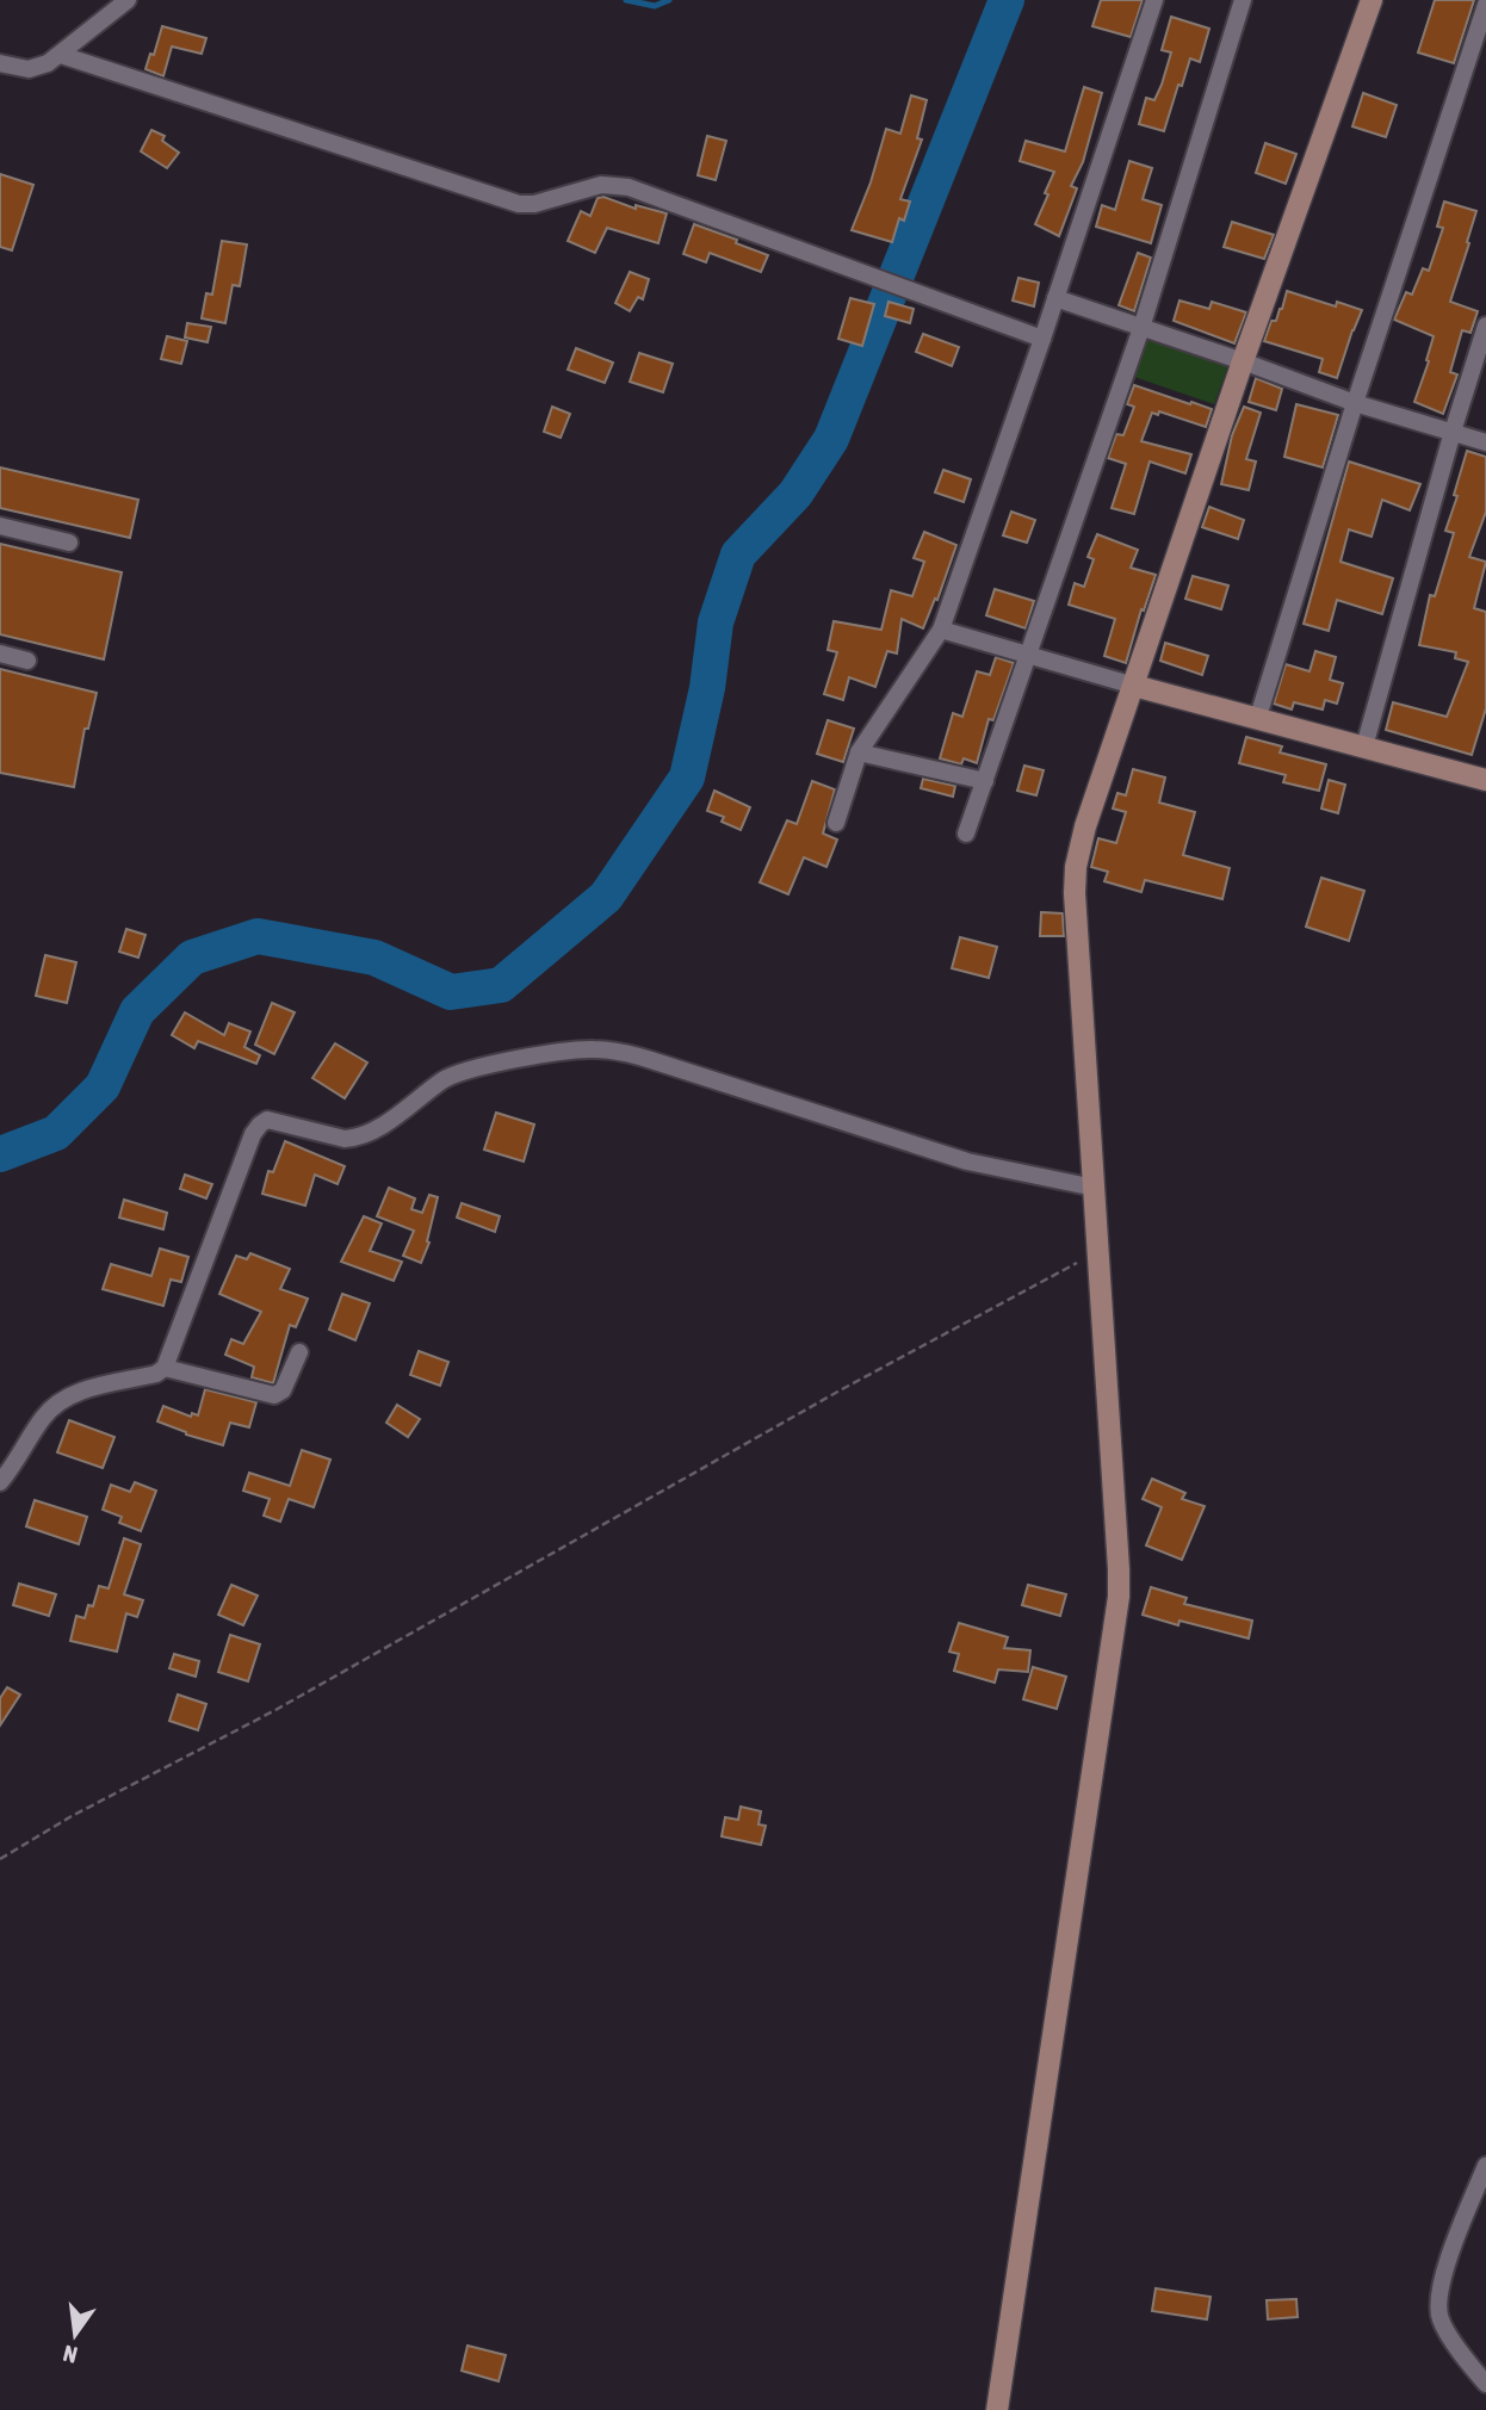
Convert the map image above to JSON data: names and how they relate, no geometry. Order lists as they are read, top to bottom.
{
  "north": "bottom"
}
